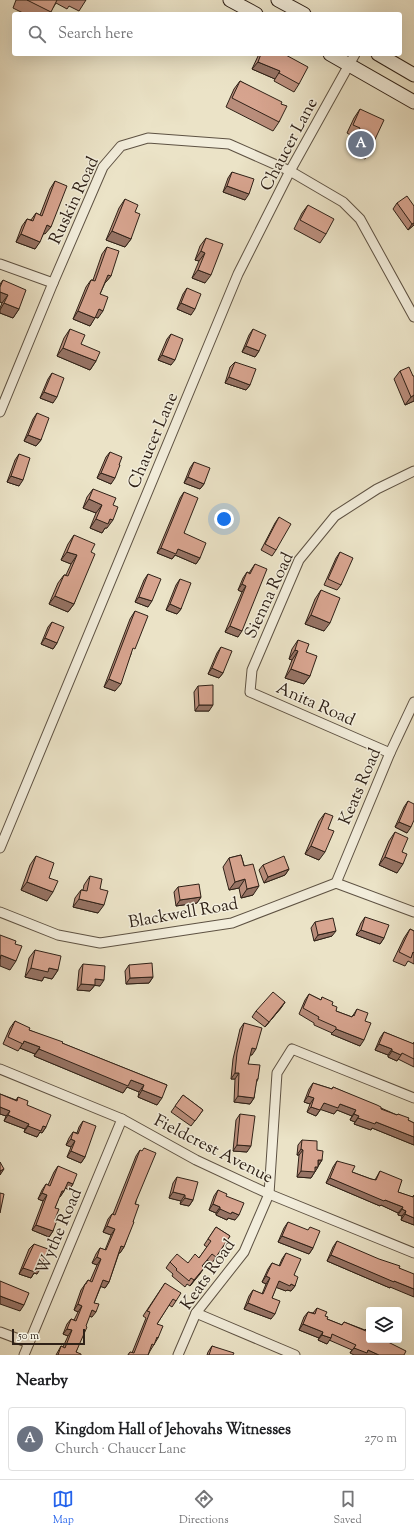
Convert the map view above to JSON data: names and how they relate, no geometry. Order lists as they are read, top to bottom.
{
  "streets": {
    "street": [
      "Chaucer Lane",
      "Ruskin Road",
      "Sienna Road",
      "Anita Road",
      "Keats Road",
      "Blackwell Road",
      "Fieldcrest Avenue",
      "Wythe Road"
    ]
  },
  "crossings": [
    ["Chaucer Lane", "Ruskin Road"],
    ["Sienna Road", "Anita Road"],
    ["Anita Road", "Keats Road"],
    ["Keats Road", "Blackwell Road"],
    ["Keats Road", "Fieldcrest Avenue"],
    ["Fieldcrest Avenue", "Wythe Road"]
  ],
  "scale_bar": "50 m",
  "page": {
    "search": "Search here",
    "pins": "A",
    "scale": "50 m",
    "heading": "Nearby",
    "list": [
      {
        "mark": "A",
        "name": "Kingdom Hall of Jehovahs Witnesses",
        "note": "Church · Chaucer Lane",
        "value": "270 m"
      }
    ],
    "nav": ["Map", "Directions", "Saved"]
  }
}
